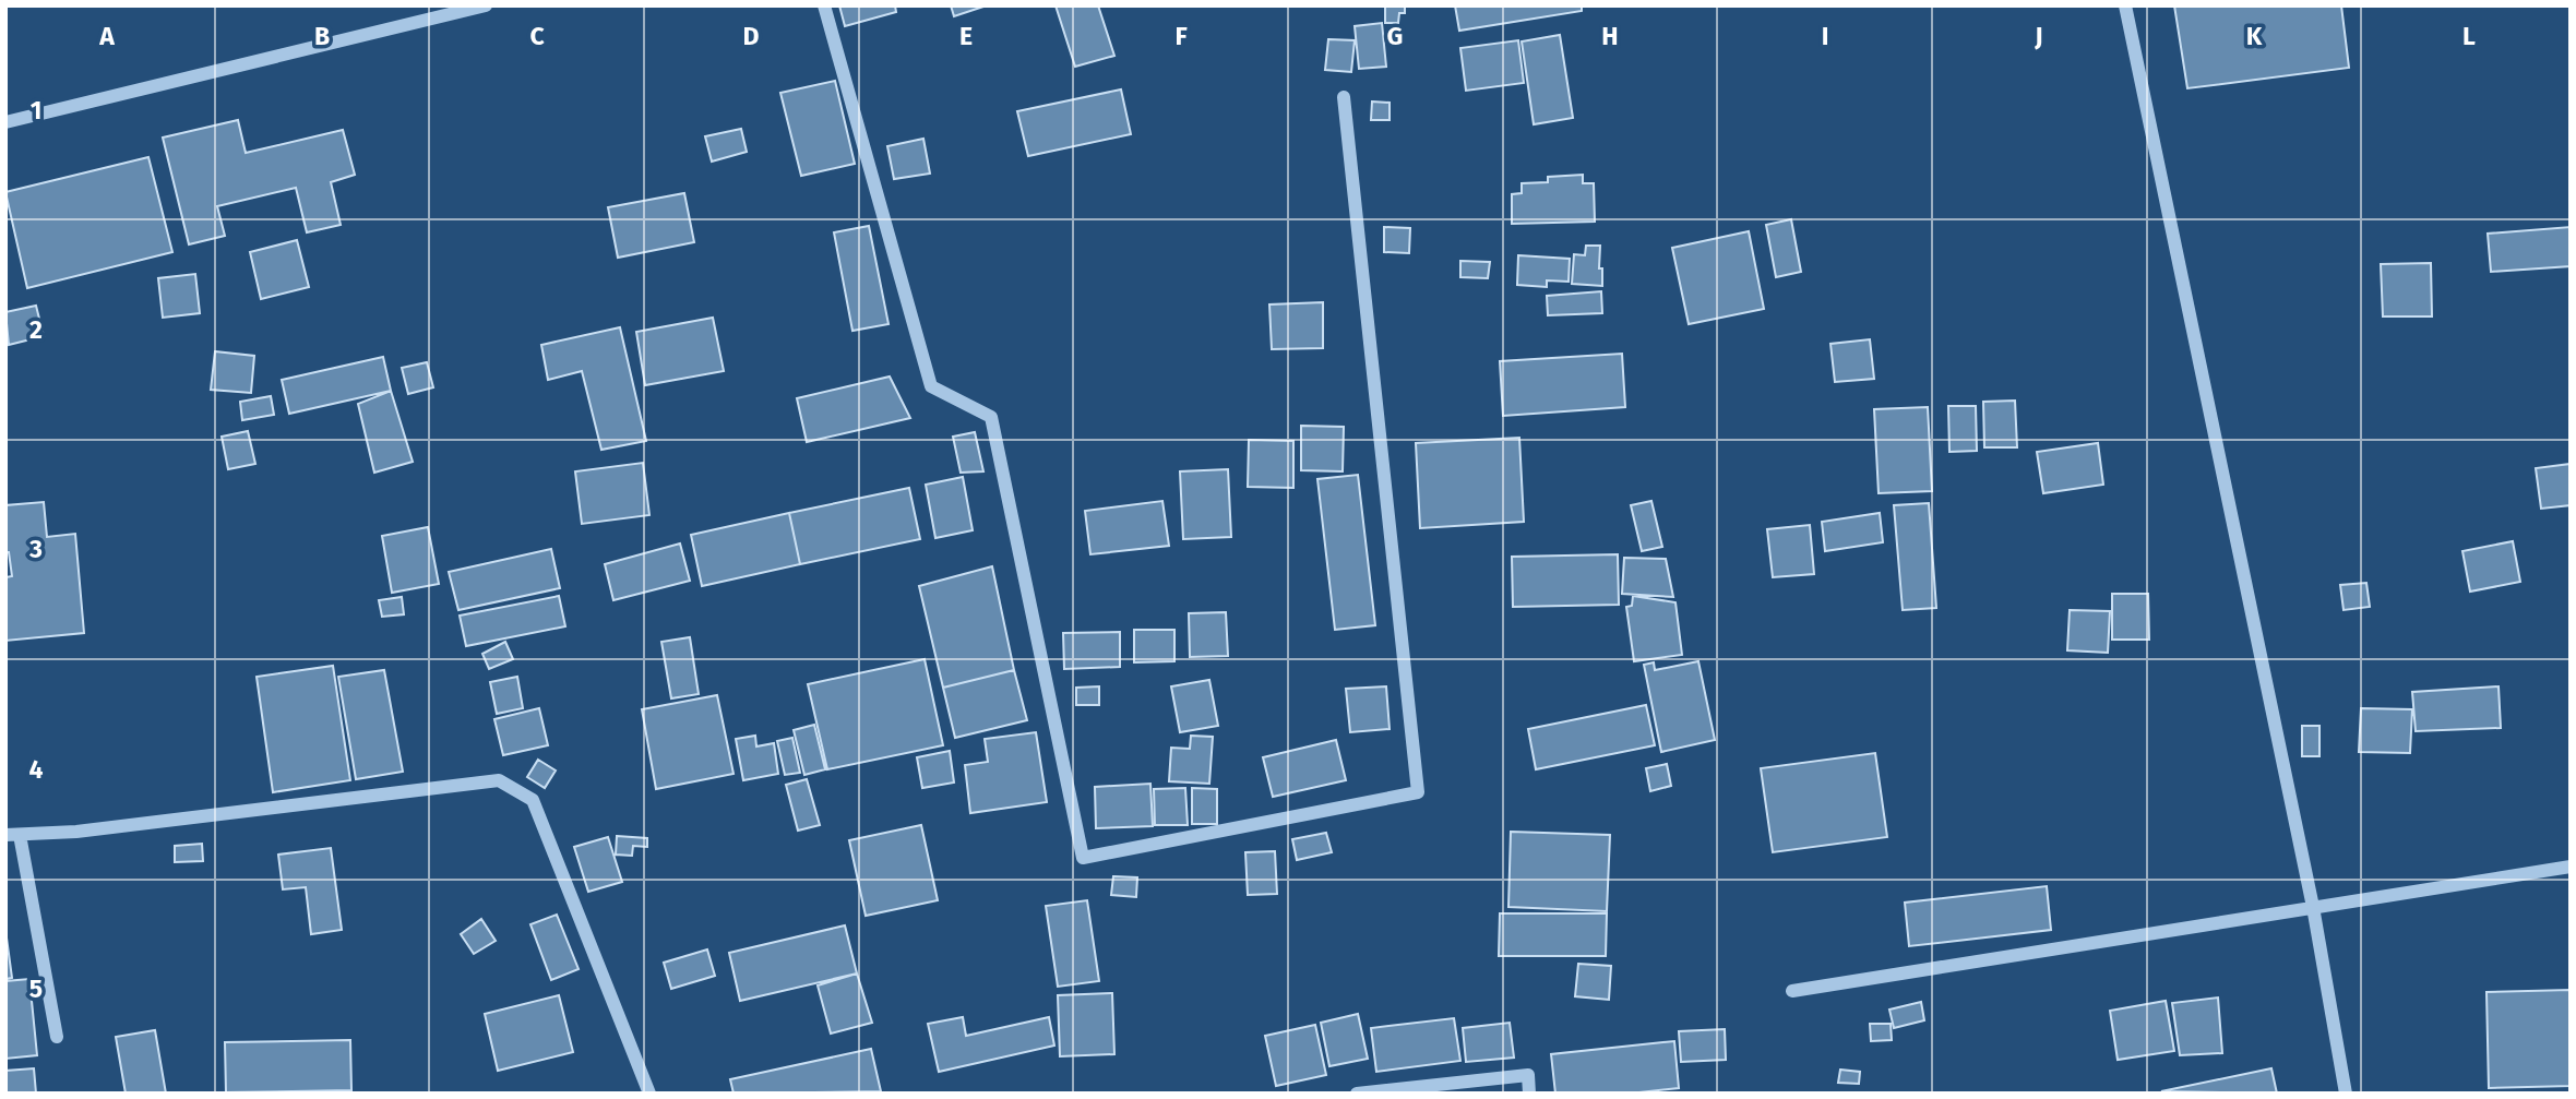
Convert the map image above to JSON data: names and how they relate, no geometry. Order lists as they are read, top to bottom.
{
  "grid": {
    "columns": [
      "A",
      "B",
      "C",
      "D",
      "E",
      "F",
      "G",
      "H",
      "I",
      "J",
      "K",
      "L"
    ],
    "rows": [
      "1",
      "2",
      "3",
      "4",
      "5"
    ]
  }
}
